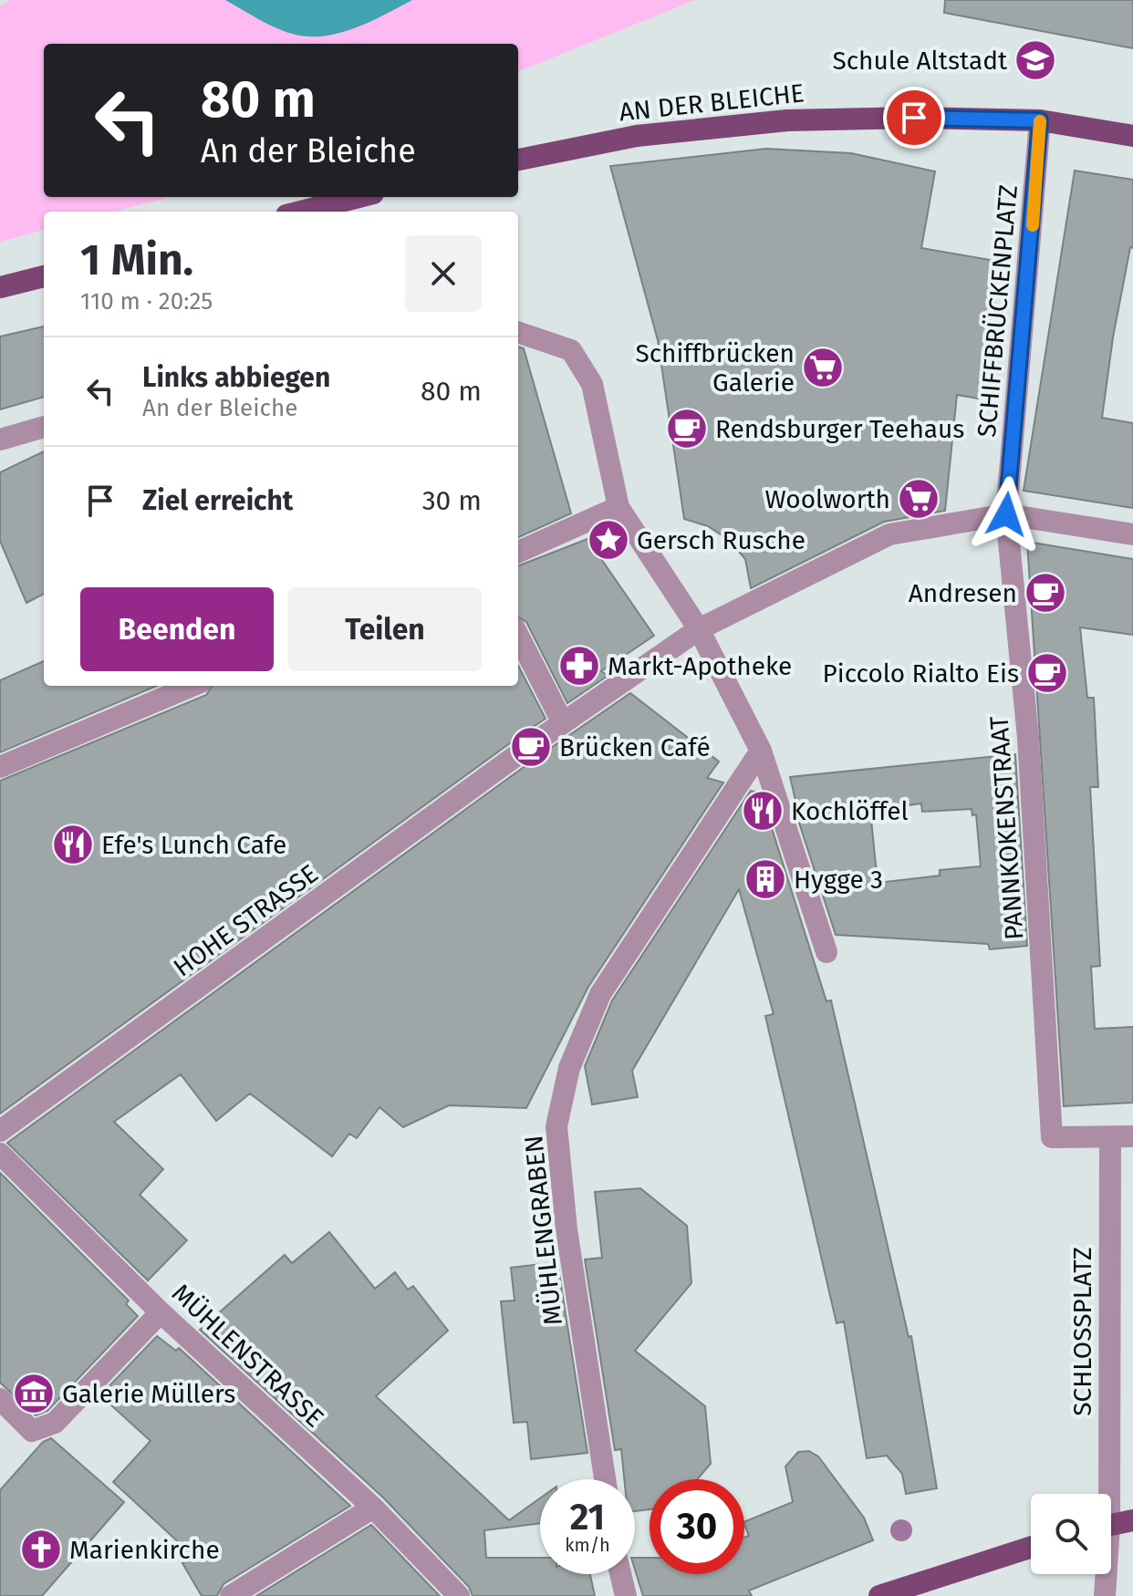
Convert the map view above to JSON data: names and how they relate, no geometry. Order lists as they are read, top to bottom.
{
  "streets": {
    "main road": ["AN DER BLEICHE"],
    "street": [
      "SCHIFFBRÜCKENPLATZ",
      "PANNKOKENSTRAAT",
      "HOHE STRASSE",
      "MÜHLENGRABEN",
      "SCHLOSSPLATZ",
      "MÜHLENSTRASSE"
    ]
  },
  "crossings": [
    ["AN DER BLEICHE", "SCHIFFBRÜCKENPLATZ"],
    ["SCHIFFBRÜCKENPLATZ", "PANNKOKENSTRAAT"],
    ["PANNKOKENSTRAAT", "SCHLOSSPLATZ"]
  ],
  "places": {
    "school or university": ["Schule Altstadt"],
    "supermarket": ["Schiffbrücken Galerie", "Woolworth"],
    "cafe": [
      "Rendsburger Teehaus",
      "Andresen",
      "Piccolo Rialto Eis",
      "Brücken Café"
    ],
    "place": ["Gersch Rusche"],
    "pharmacy": ["Markt-Apotheke"],
    "restaurant": ["Kochlöffel", "Efe's Lunch Cafe"],
    "building": ["Hygge 3"],
    "museum": ["Galerie Müllers"],
    "church": ["Marienkirche"]
  },
  "page": {
    "turn": ["80 m", "An der Bleiche"],
    "heading": ["1 Min.", "110 m · 20:25"],
    "list": [
      {
        "name": "Links abbiegen",
        "note": "An der Bleiche",
        "value": "80 m"
      },
      {
        "name": "Ziel erreicht",
        "value": "30 m"
      }
    ],
    "buttons": ["Beenden", "Teilen"],
    "speed": "21 km/h",
    "limit": "30"
  }
}
